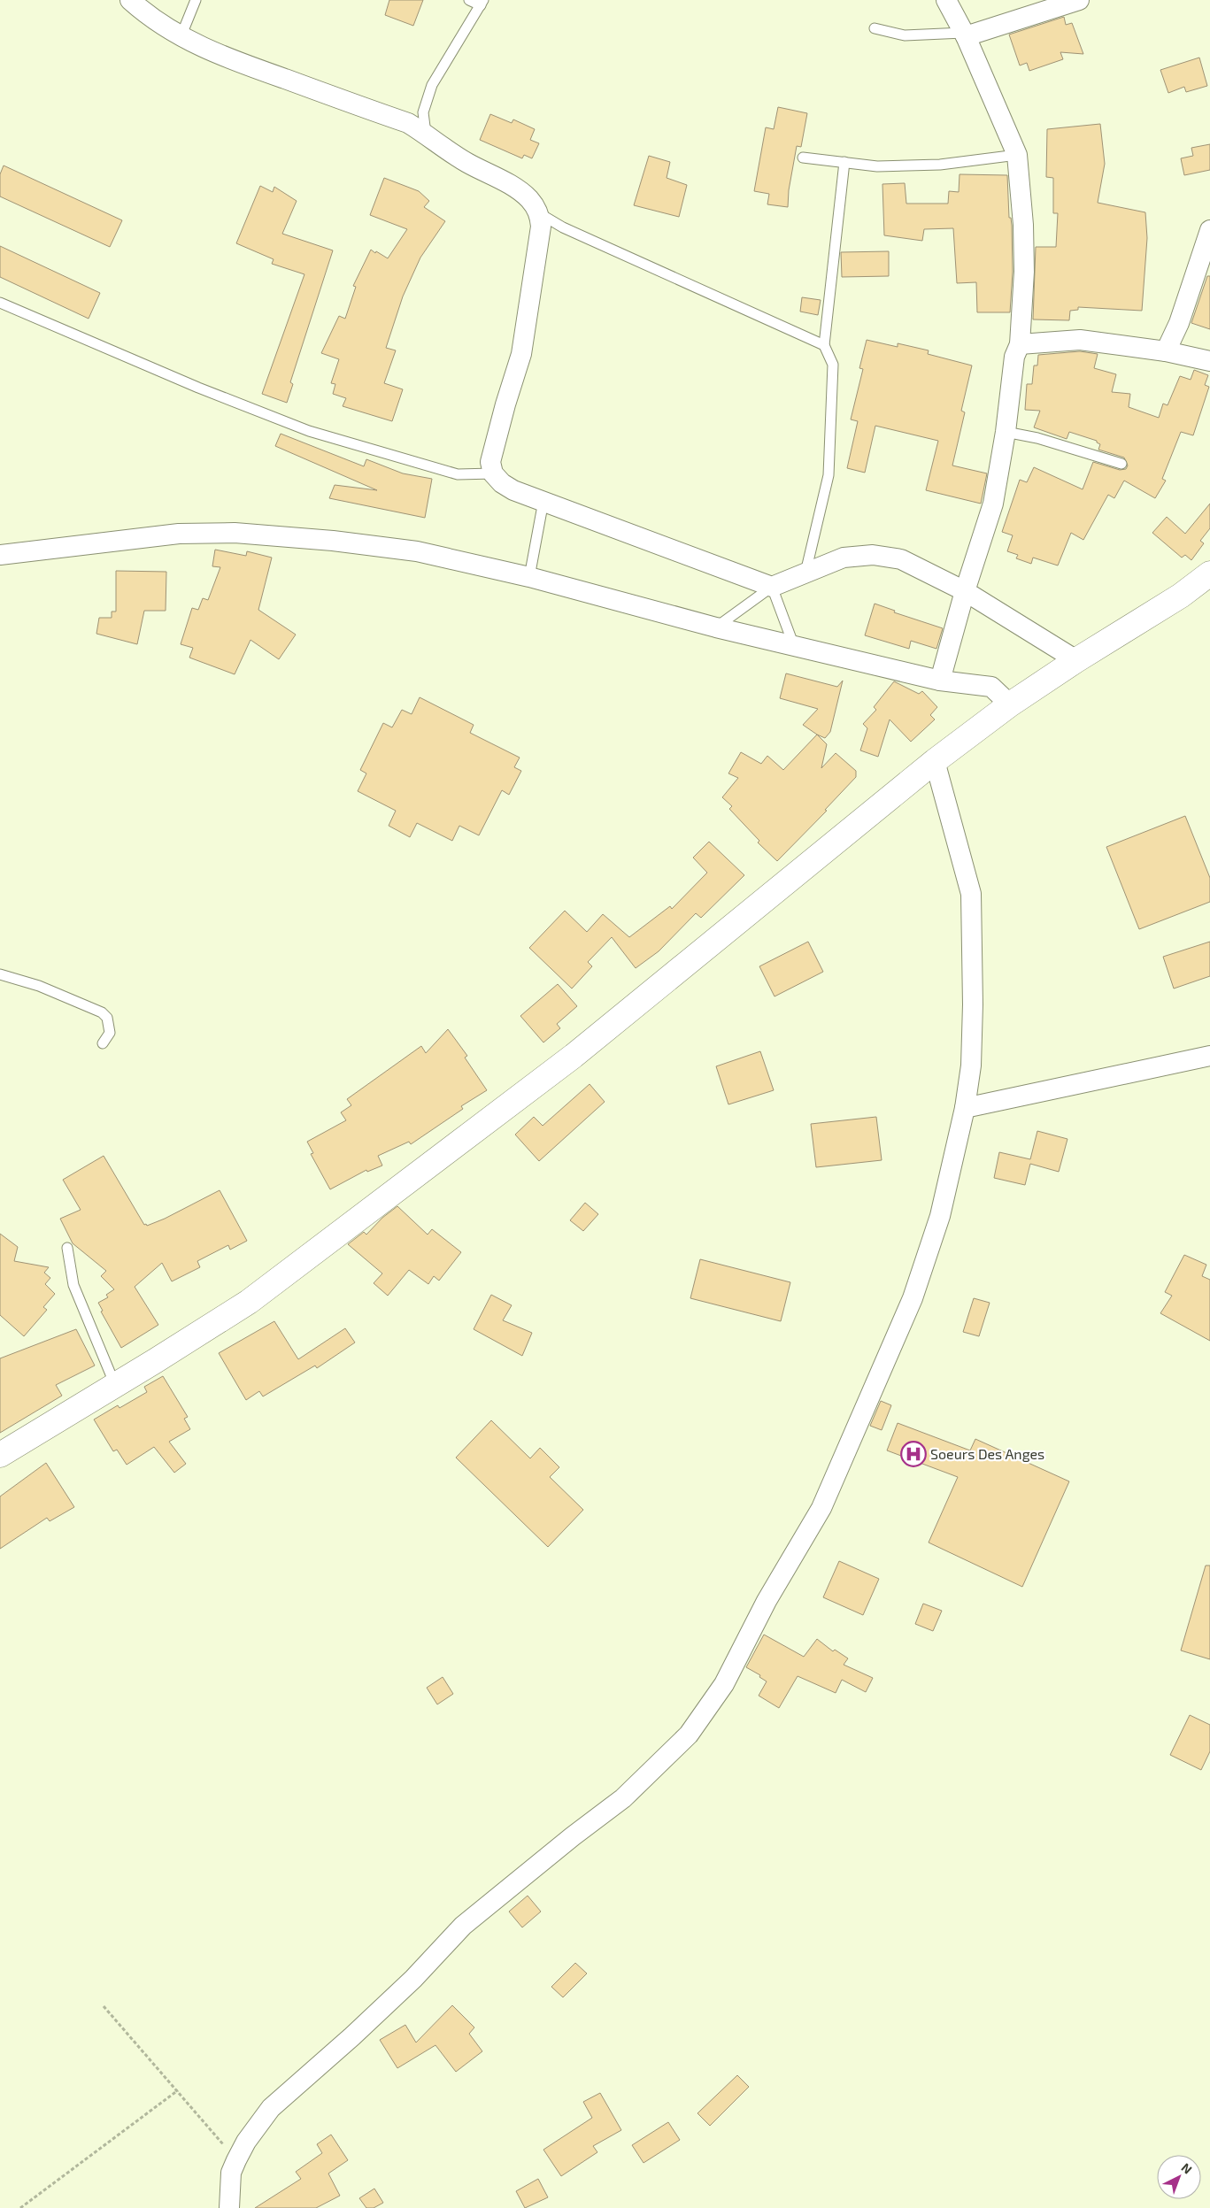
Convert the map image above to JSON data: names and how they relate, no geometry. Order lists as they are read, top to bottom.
{
  "places": {
    "hospital": ["Soeurs Des Anges"]
  },
  "north": "top right"
}
